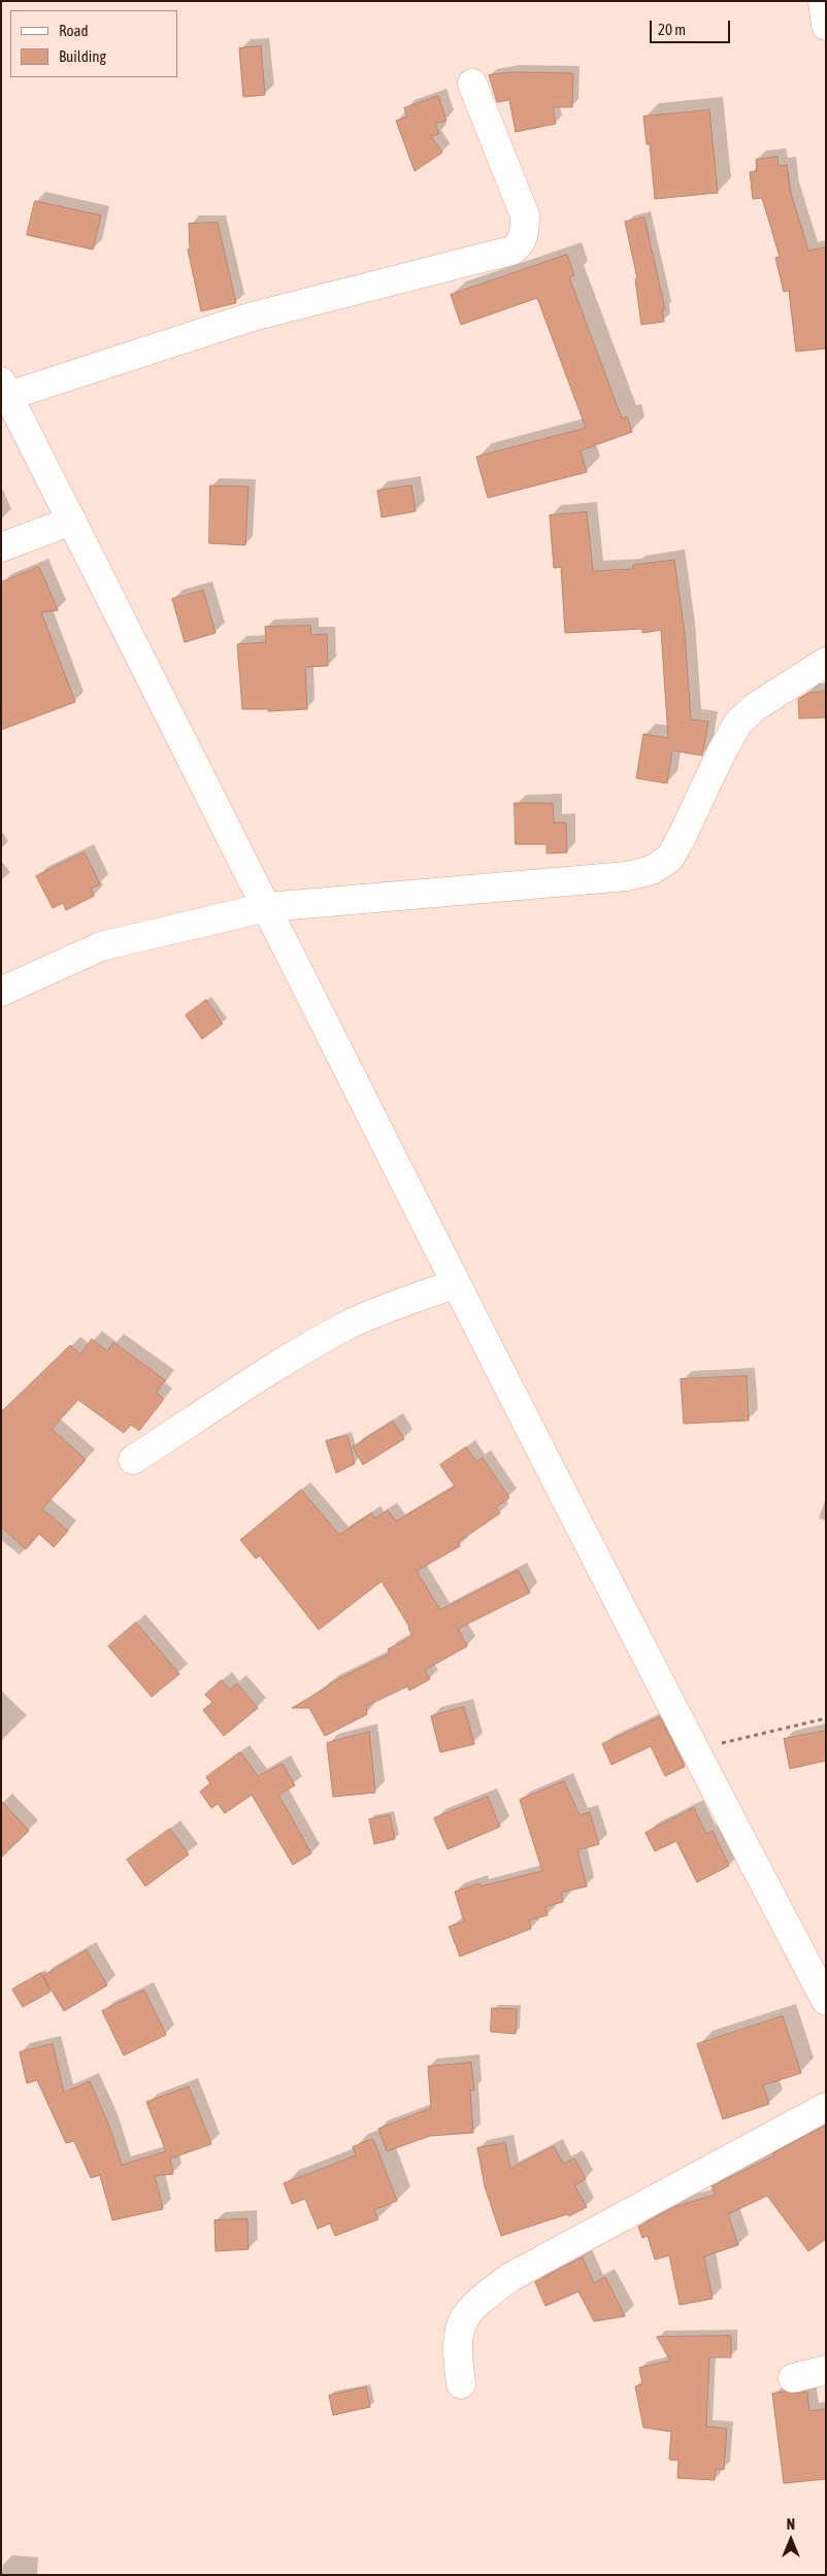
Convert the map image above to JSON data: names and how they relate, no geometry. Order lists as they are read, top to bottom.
{
  "legend": ["Road", "Building"],
  "scale_bar": "20 m",
  "north": "top"
}
